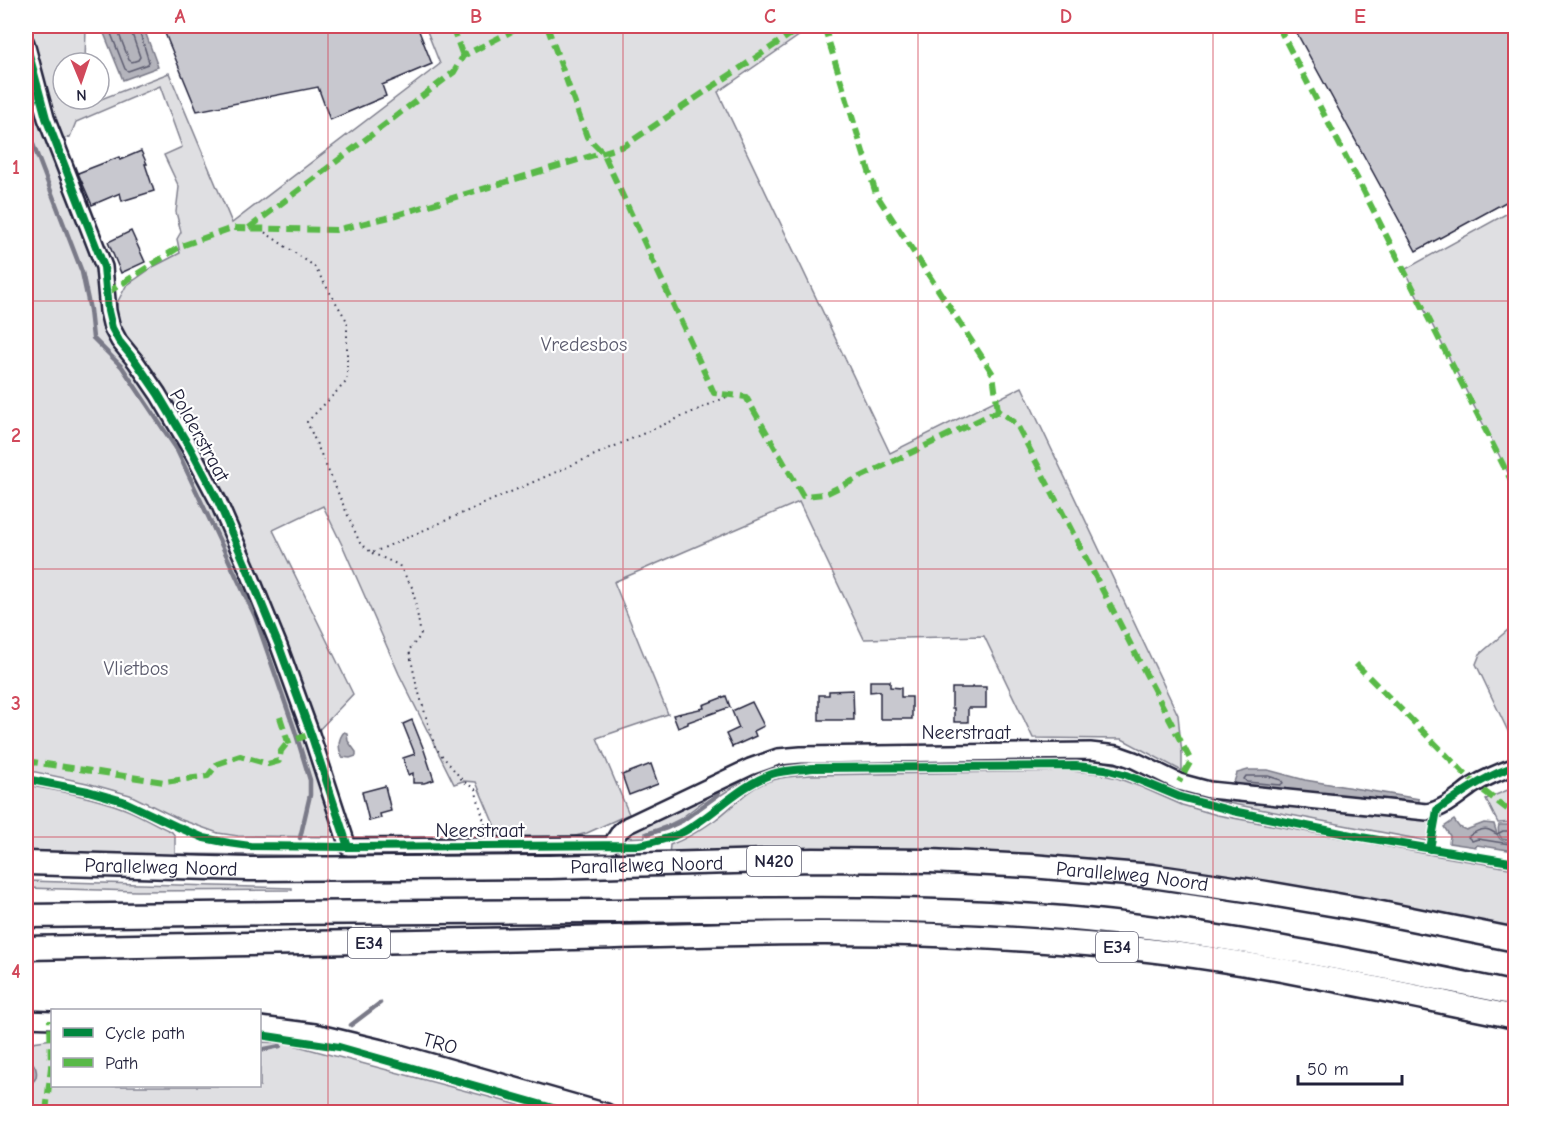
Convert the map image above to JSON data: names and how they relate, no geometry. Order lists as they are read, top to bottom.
{
  "streets": {
    "highway": ["N420", "Parallelweg Noord", "E34"],
    "street": ["Polderstraat", "Neerstraat", "TRO"]
  },
  "crossings": [
    ["Polderstraat", "Neerstraat"]
  ],
  "parks": ["Vredesbos", "Vlietbos"],
  "legend": ["Cycle path", "Path"],
  "scale_bar": "50 m",
  "north": "bottom",
  "grid": {
    "columns": [
      "A",
      "B",
      "C",
      "D",
      "E"
    ],
    "rows": [
      "1",
      "2",
      "3",
      "4"
    ]
  }
}
